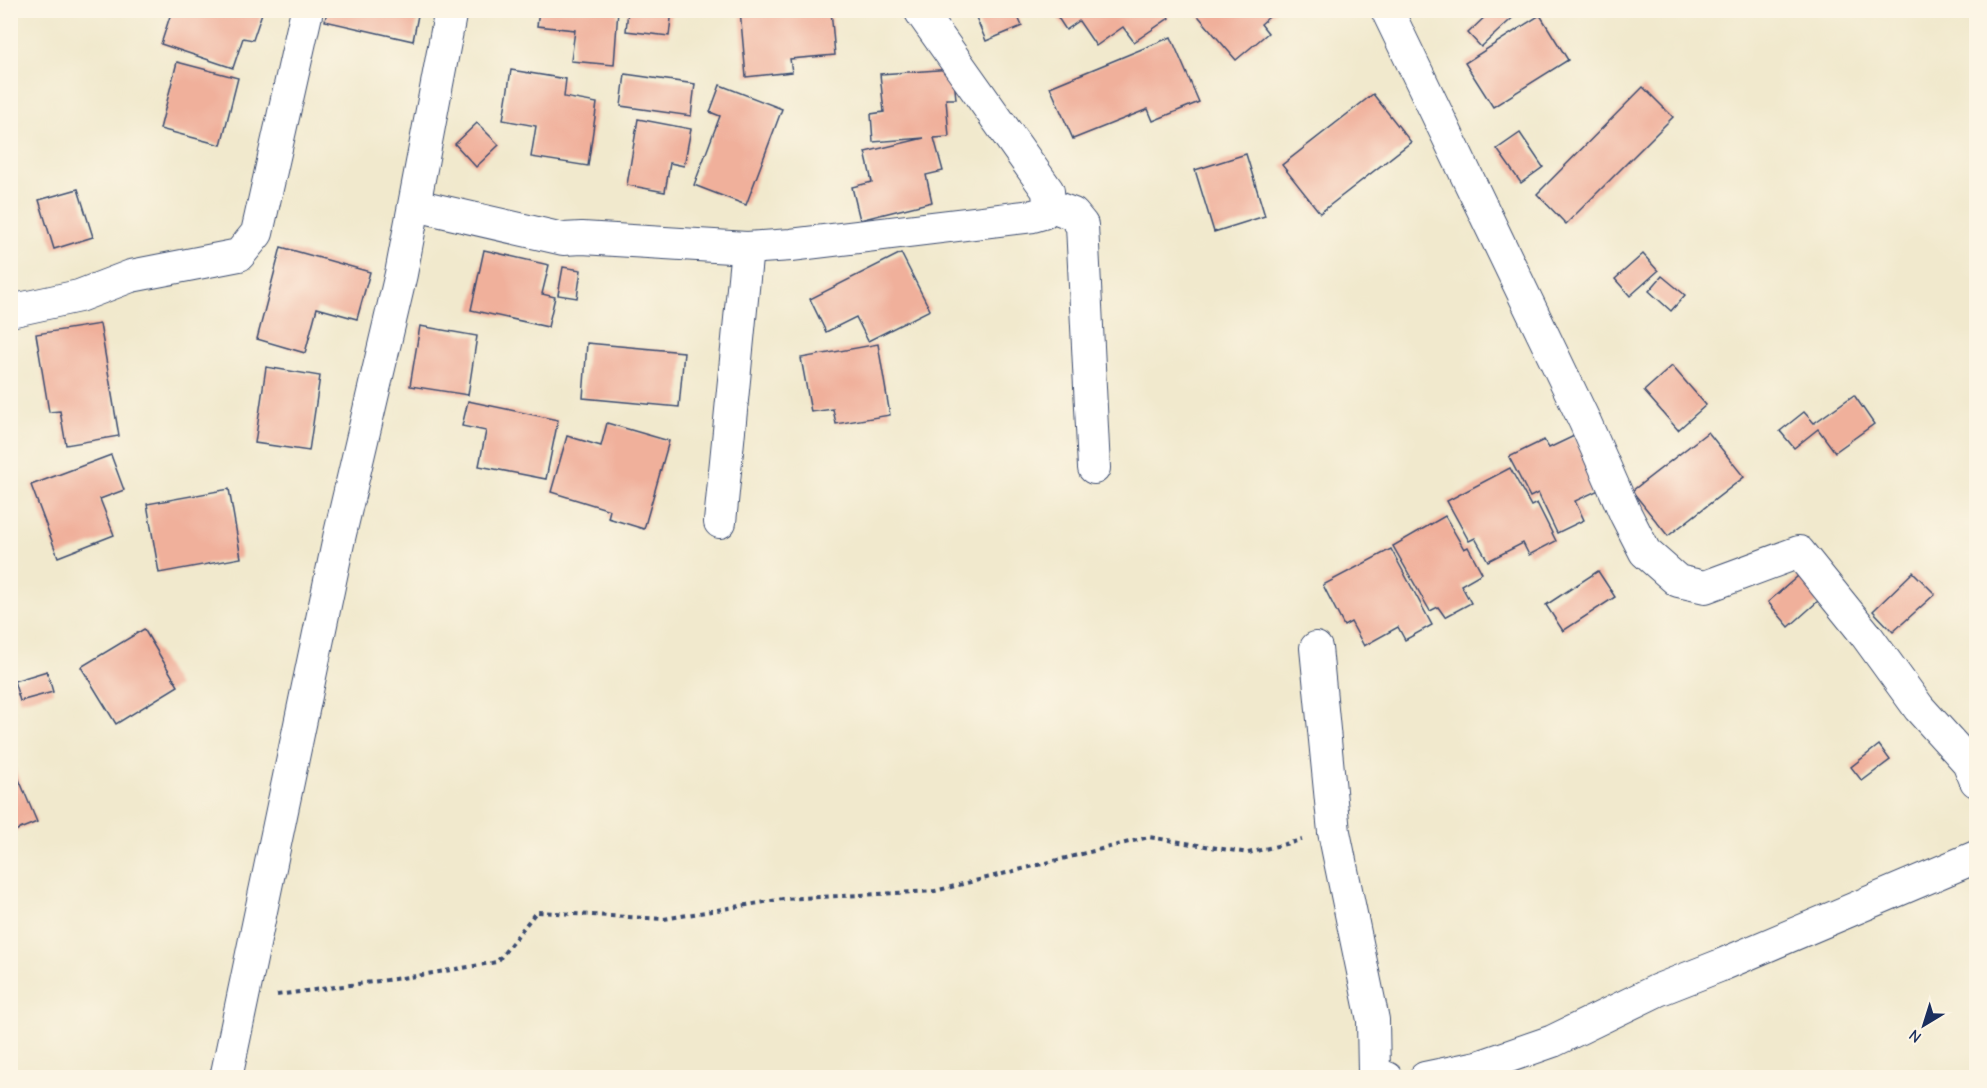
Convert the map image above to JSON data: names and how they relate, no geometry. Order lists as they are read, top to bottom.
{
  "north": "bottom left"
}
